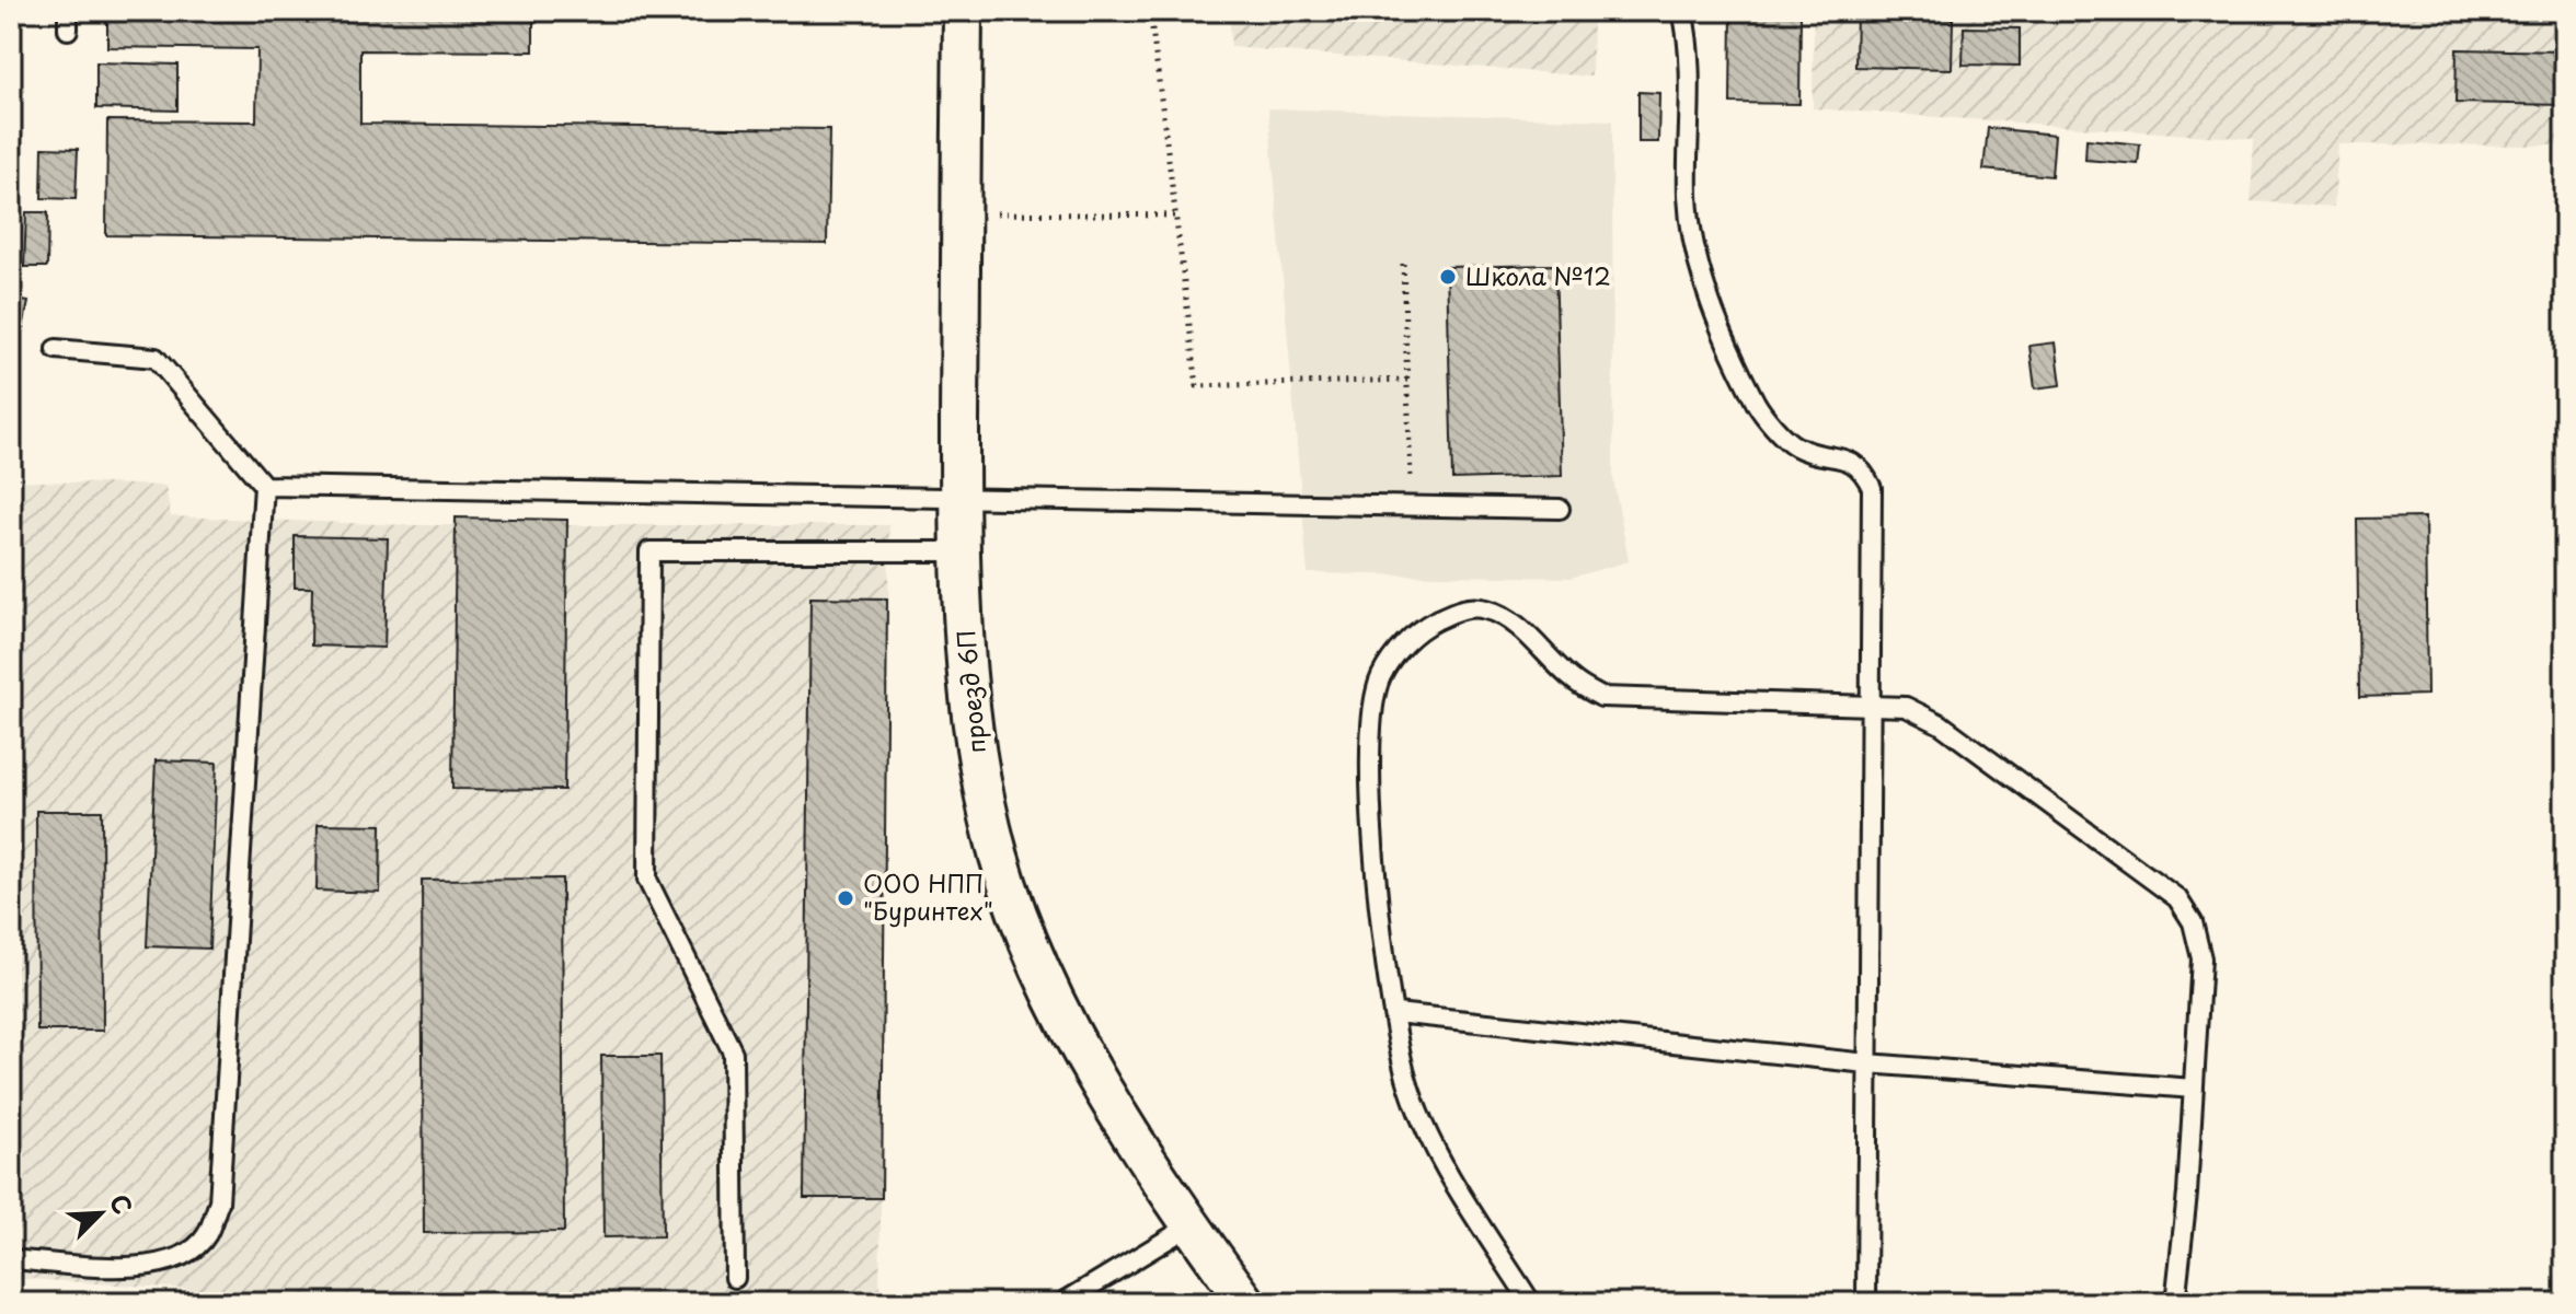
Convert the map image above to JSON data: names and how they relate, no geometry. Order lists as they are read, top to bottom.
{
  "streets": {
    "street": ["проезд 6П"]
  },
  "places": ["Школа №12", "ООО НПП \"Буринтех\""],
  "north": "top right"
}
